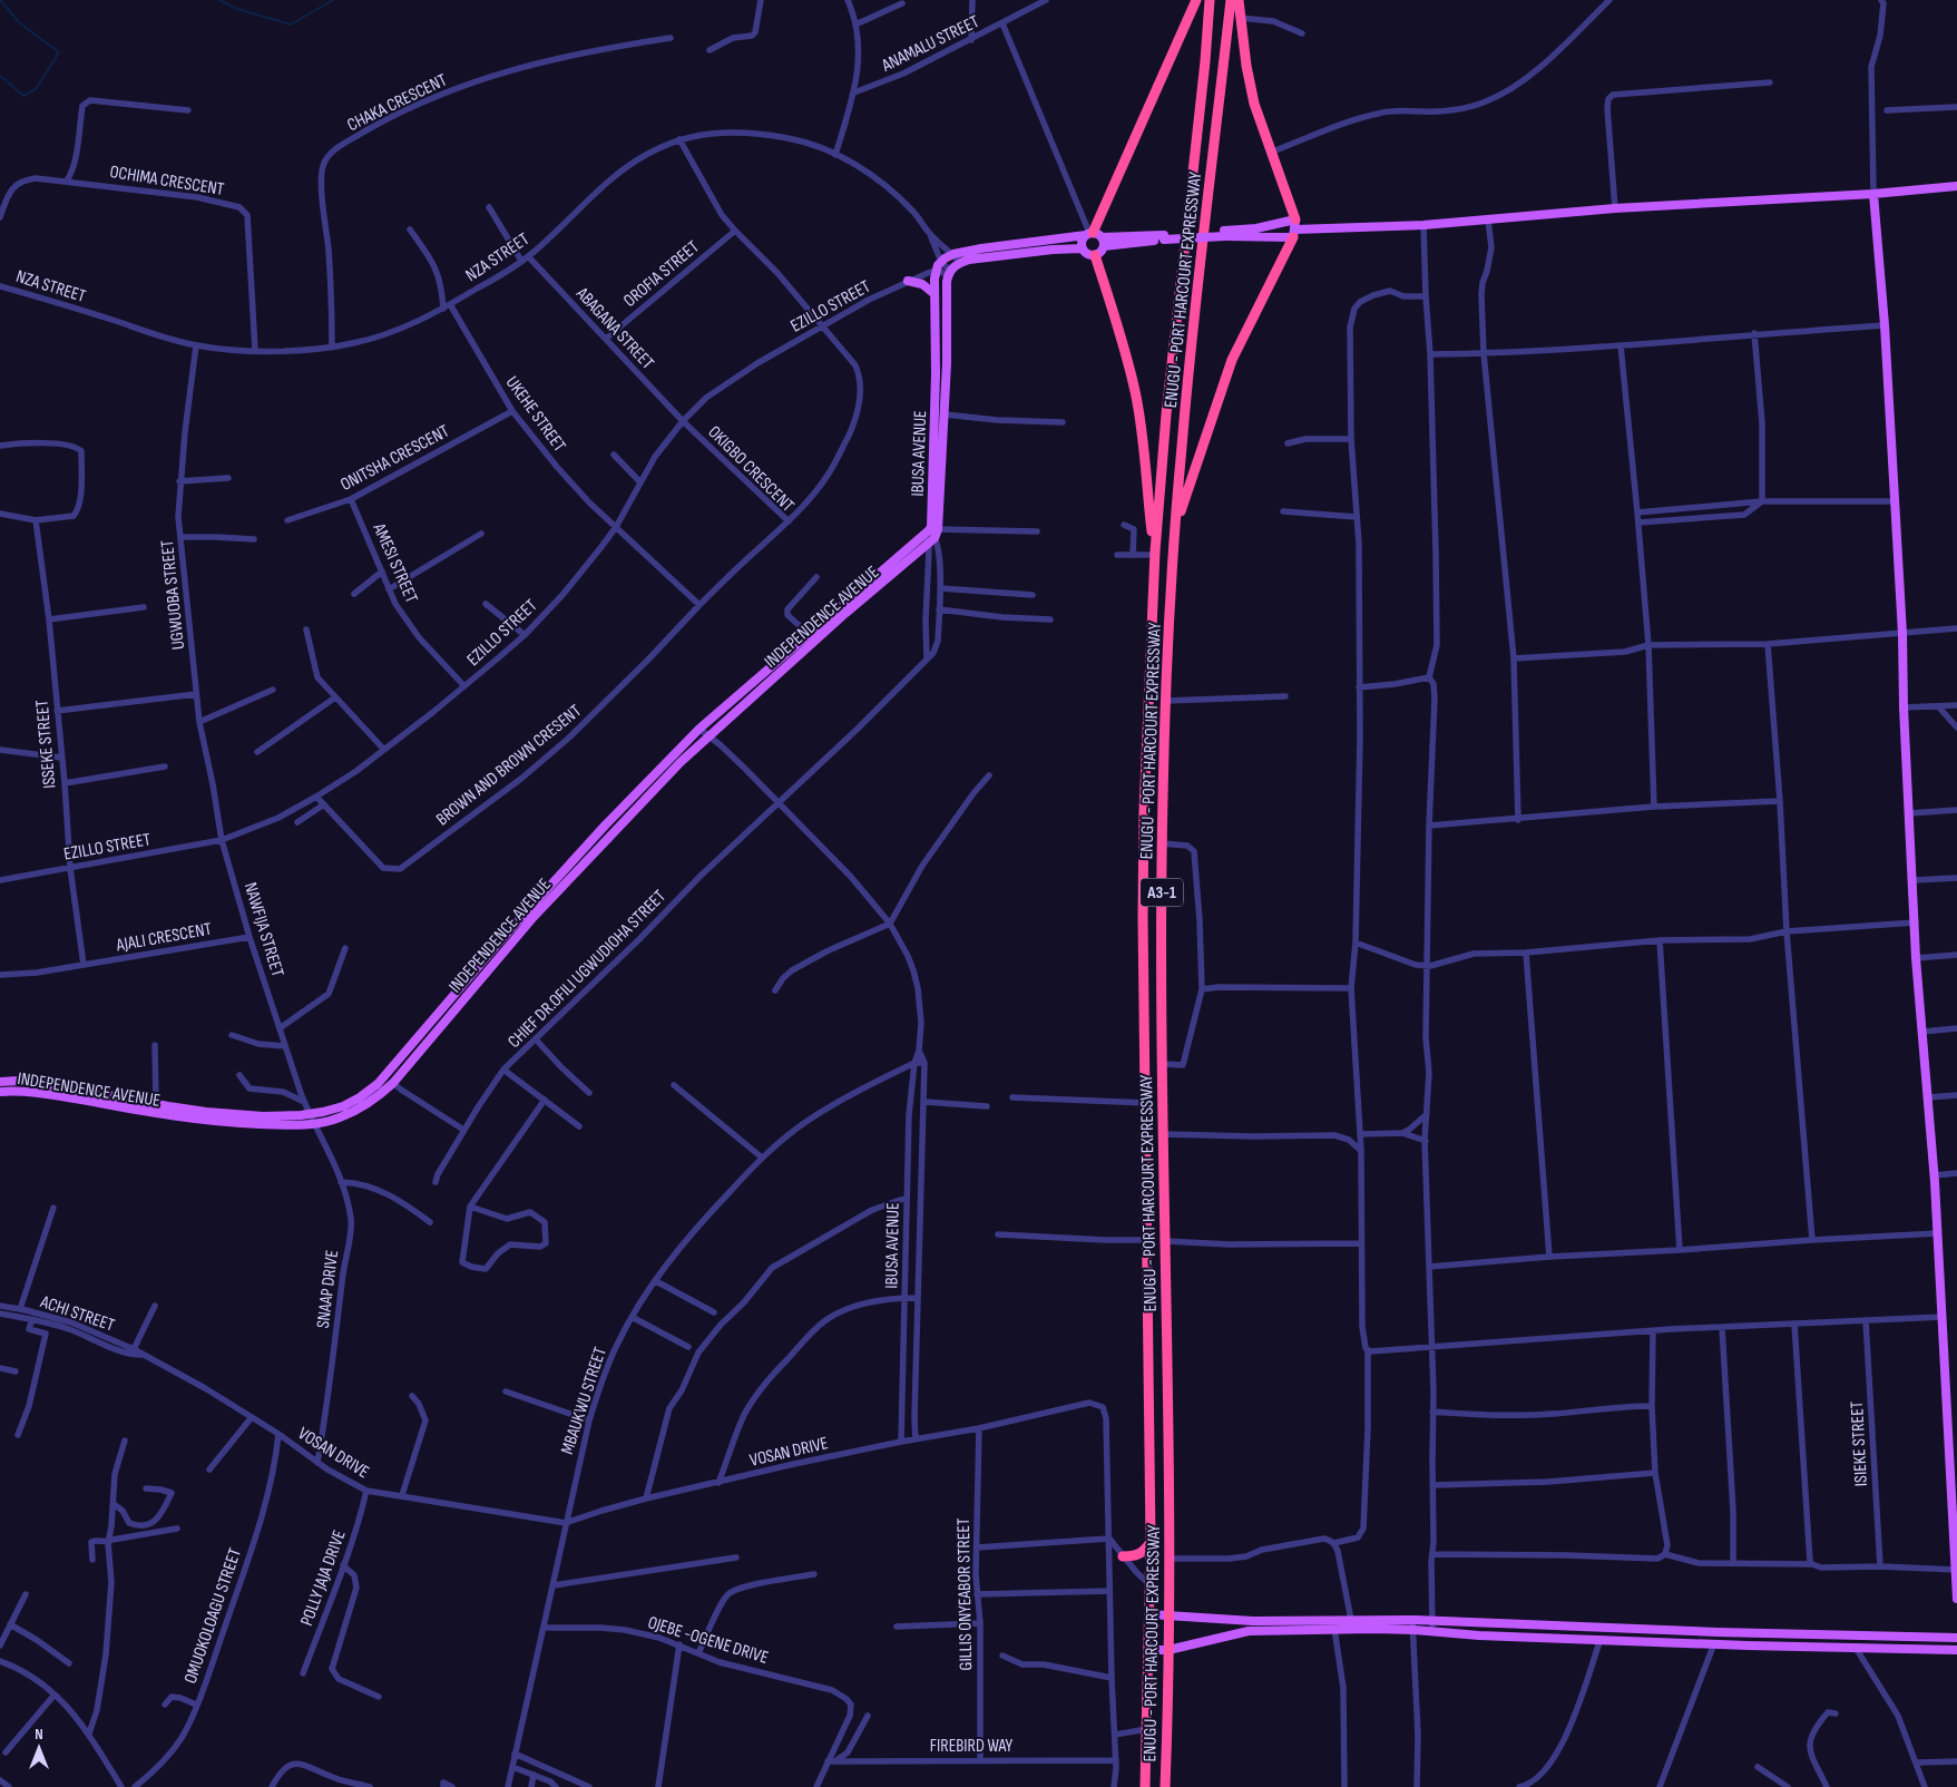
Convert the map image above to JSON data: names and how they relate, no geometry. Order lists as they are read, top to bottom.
{
  "streets": {
    "highway": ["ENUGU - PORT HARCOURT EXPRESSWAY", "A3-1"],
    "main road": ["IBUSA AVENUE", "INDEPENDENCE AVENUE"],
    "street": [
      "ANAMALU STREET",
      "CHAKA CRESCENT",
      "OCHIMA CRESCENT",
      "NZA STREET",
      "OROFIA STREET",
      "EZILLO STREET",
      "ABAGANA STREET",
      "UKEHE STREET",
      "ONITSHA CRESCENT",
      "OKIGBO CRESCENT",
      "AMESI STREET",
      "UGWUOBA STREET",
      "ISSEKE STREET",
      "BROWN AND BROWN CRESENT",
      "NAWFIJA STREET",
      "AJALI CRESCENT",
      "CHIEF DR.OFILI UGWUDIOHA STREET",
      "SNAAP DRIVE",
      "ACHI STREET",
      "MBAUKWU STREET",
      "ISIEKE STREET",
      "VOSAN DRIVE",
      "POLLY JAJA DRIVE",
      "GILLIS ONYEABOR STREET",
      "OMUOKOLOAGU STREET",
      "OJEBE -OGENE DRIVE",
      "FIREBIRD WAY"
    ]
  },
  "crossings": [
    ["CHAKA CRESCENT", "NZA STREET"],
    ["OCHIMA CRESCENT", "NZA STREET"],
    ["NZA STREET", "ABAGANA STREET"],
    ["NZA STREET", "UKEHE STREET"],
    ["NZA STREET", "UGWUOBA STREET"],
    ["OROFIA STREET", "ABAGANA STREET"],
    ["EZILLO STREET", "ABAGANA STREET"],
    ["EZILLO STREET", "UKEHE STREET"],
    ["EZILLO STREET", "IBUSA AVENUE"],
    ["EZILLO STREET", "OKIGBO CRESCENT"],
    ["EZILLO STREET", "AMESI STREET"],
    ["EZILLO STREET", "UGWUOBA STREET"],
    ["EZILLO STREET", "ISSEKE STREET"],
    ["EZILLO STREET", "BROWN AND BROWN CRESENT"],
    ["EZILLO STREET", "NAWFIJA STREET"],
    ["ABAGANA STREET", "OKIGBO CRESCENT"],
    ["UKEHE STREET", "ONITSHA CRESCENT"],
    ["IBUSA AVENUE", "INDEPENDENCE AVENUE"],
    ["IBUSA AVENUE", "CHIEF DR.OFILI UGWUDIOHA STREET"],
    ["IBUSA AVENUE", "MBAUKWU STREET"],
    ["IBUSA AVENUE", "VOSAN DRIVE"],
    ["ONITSHA CRESCENT", "AMESI STREET"],
    ["OKIGBO CRESCENT", "BROWN AND BROWN CRESENT"],
    ["UGWUOBA STREET", "NAWFIJA STREET"],
    ["INDEPENDENCE AVENUE", "NAWFIJA STREET"],
    ["INDEPENDENCE AVENUE", "SNAAP DRIVE"],
    ["ISSEKE STREET", "AJALI CRESCENT"],
    ["NAWFIJA STREET", "AJALI CRESCENT"],
    ["NAWFIJA STREET", "SNAAP DRIVE"],
    ["SNAAP DRIVE", "VOSAN DRIVE"],
    ["ACHI STREET", "VOSAN DRIVE"],
    ["MBAUKWU STREET", "VOSAN DRIVE"],
    ["MBAUKWU STREET", "OJEBE -OGENE DRIVE"],
    ["VOSAN DRIVE", "POLLY JAJA DRIVE"],
    ["VOSAN DRIVE", "GILLIS ONYEABOR STREET"],
    ["VOSAN DRIVE", "OMUOKOLOAGU STREET"],
    ["VOSAN DRIVE", "FIREBIRD WAY"],
    ["GILLIS ONYEABOR STREET", "FIREBIRD WAY"],
    ["OJEBE -OGENE DRIVE", "FIREBIRD WAY"]
  ],
  "north": "top"
}
